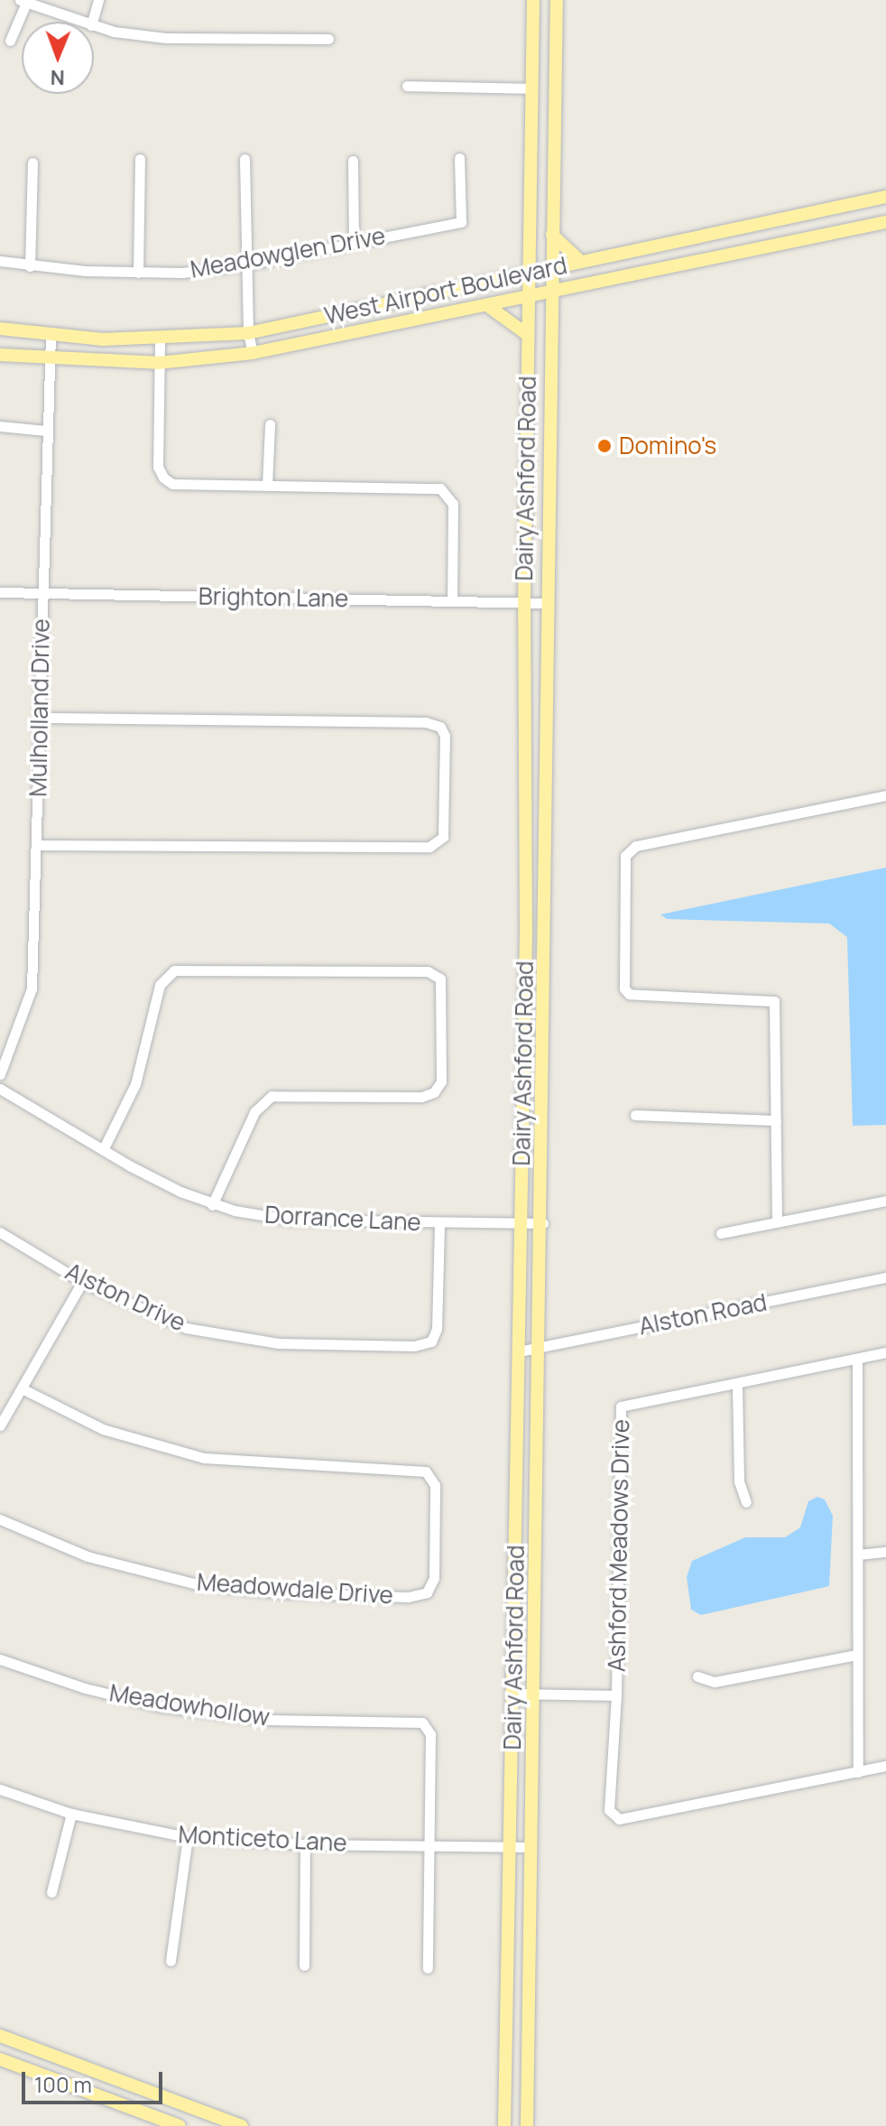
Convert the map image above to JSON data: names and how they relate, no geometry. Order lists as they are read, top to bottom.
{
  "streets": {
    "main road": ["West Airport Boulevard", "Dairy Ashford Road"],
    "street": [
      "Meadowglen Drive",
      "Brighton Lane",
      "Mulholland Drive",
      "Dorrance Lane",
      "Alston Drive",
      "Alston Road",
      "Ashford Meadows Drive",
      "Meadowdale Drive",
      "Meadowhollow",
      "Monticeto Lane"
    ]
  },
  "crossings": [
    ["West Airport Boulevard", "Dairy Ashford Road"],
    ["West Airport Boulevard", "Mulholland Drive"],
    ["Dairy Ashford Road", "Brighton Lane"],
    ["Dairy Ashford Road", "Dorrance Lane"],
    ["Dairy Ashford Road", "Alston Road"],
    ["Dairy Ashford Road", "Monticeto Lane"],
    ["Brighton Lane", "Mulholland Drive"],
    ["Dorrance Lane", "Alston Drive"],
    ["Meadowhollow", "Monticeto Lane"]
  ],
  "places": ["Domino's"],
  "scale_bar": "100 m",
  "north": "bottom"
}
